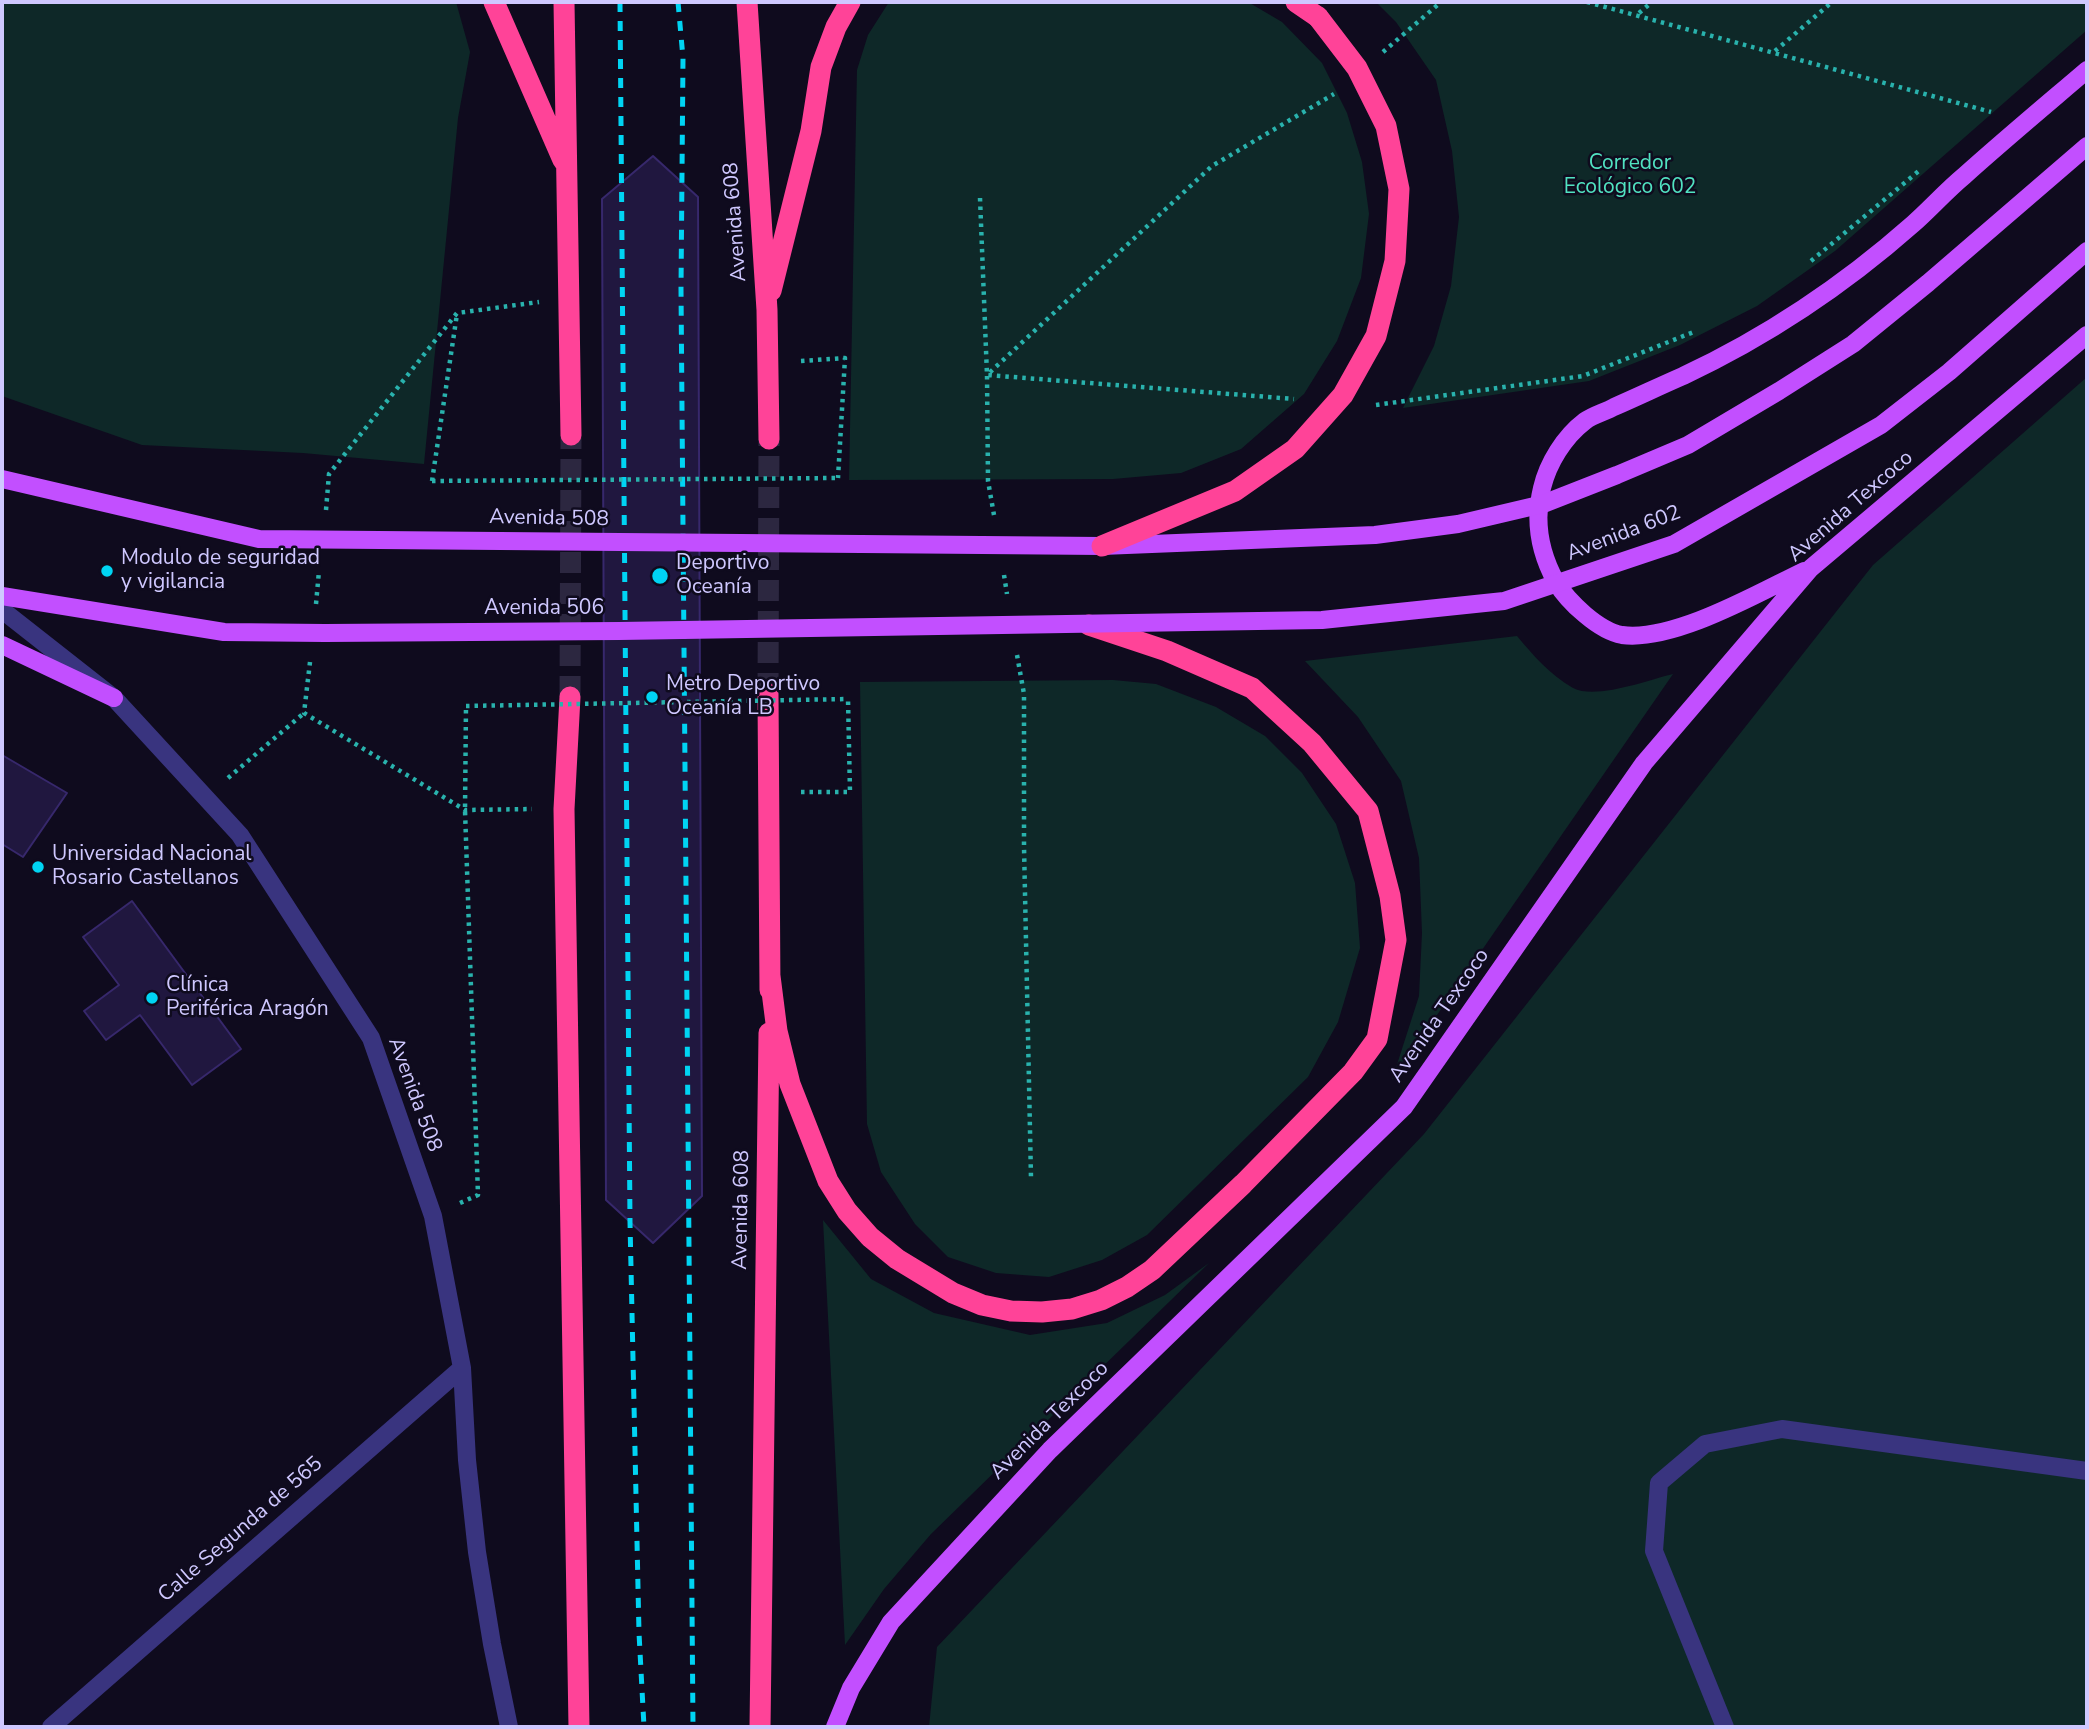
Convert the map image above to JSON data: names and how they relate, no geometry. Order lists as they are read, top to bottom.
{
  "streets": {
    "highway": ["Avenida 608"],
    "main road": [
      "Avenida Texcoco",
      "Avenida 508",
      "Avenida 602",
      "Avenida 506"
    ],
    "street": ["Calle Segunda de 565"]
  },
  "crossings": [
    ["Avenida 508", "Calle Segunda de 565"],
    ["Avenida 602", "Avenida 506"]
  ],
  "parks": ["Corredor Ecológico 602"],
  "places": [
    "Modulo de seguridad y vigilancia",
    "Deportivo Oceanía",
    "Metro Deportivo Oceanía LB",
    "Universidad Nacional Rosario Castellanos",
    "Clínica Periférica Aragón"
  ]
}
